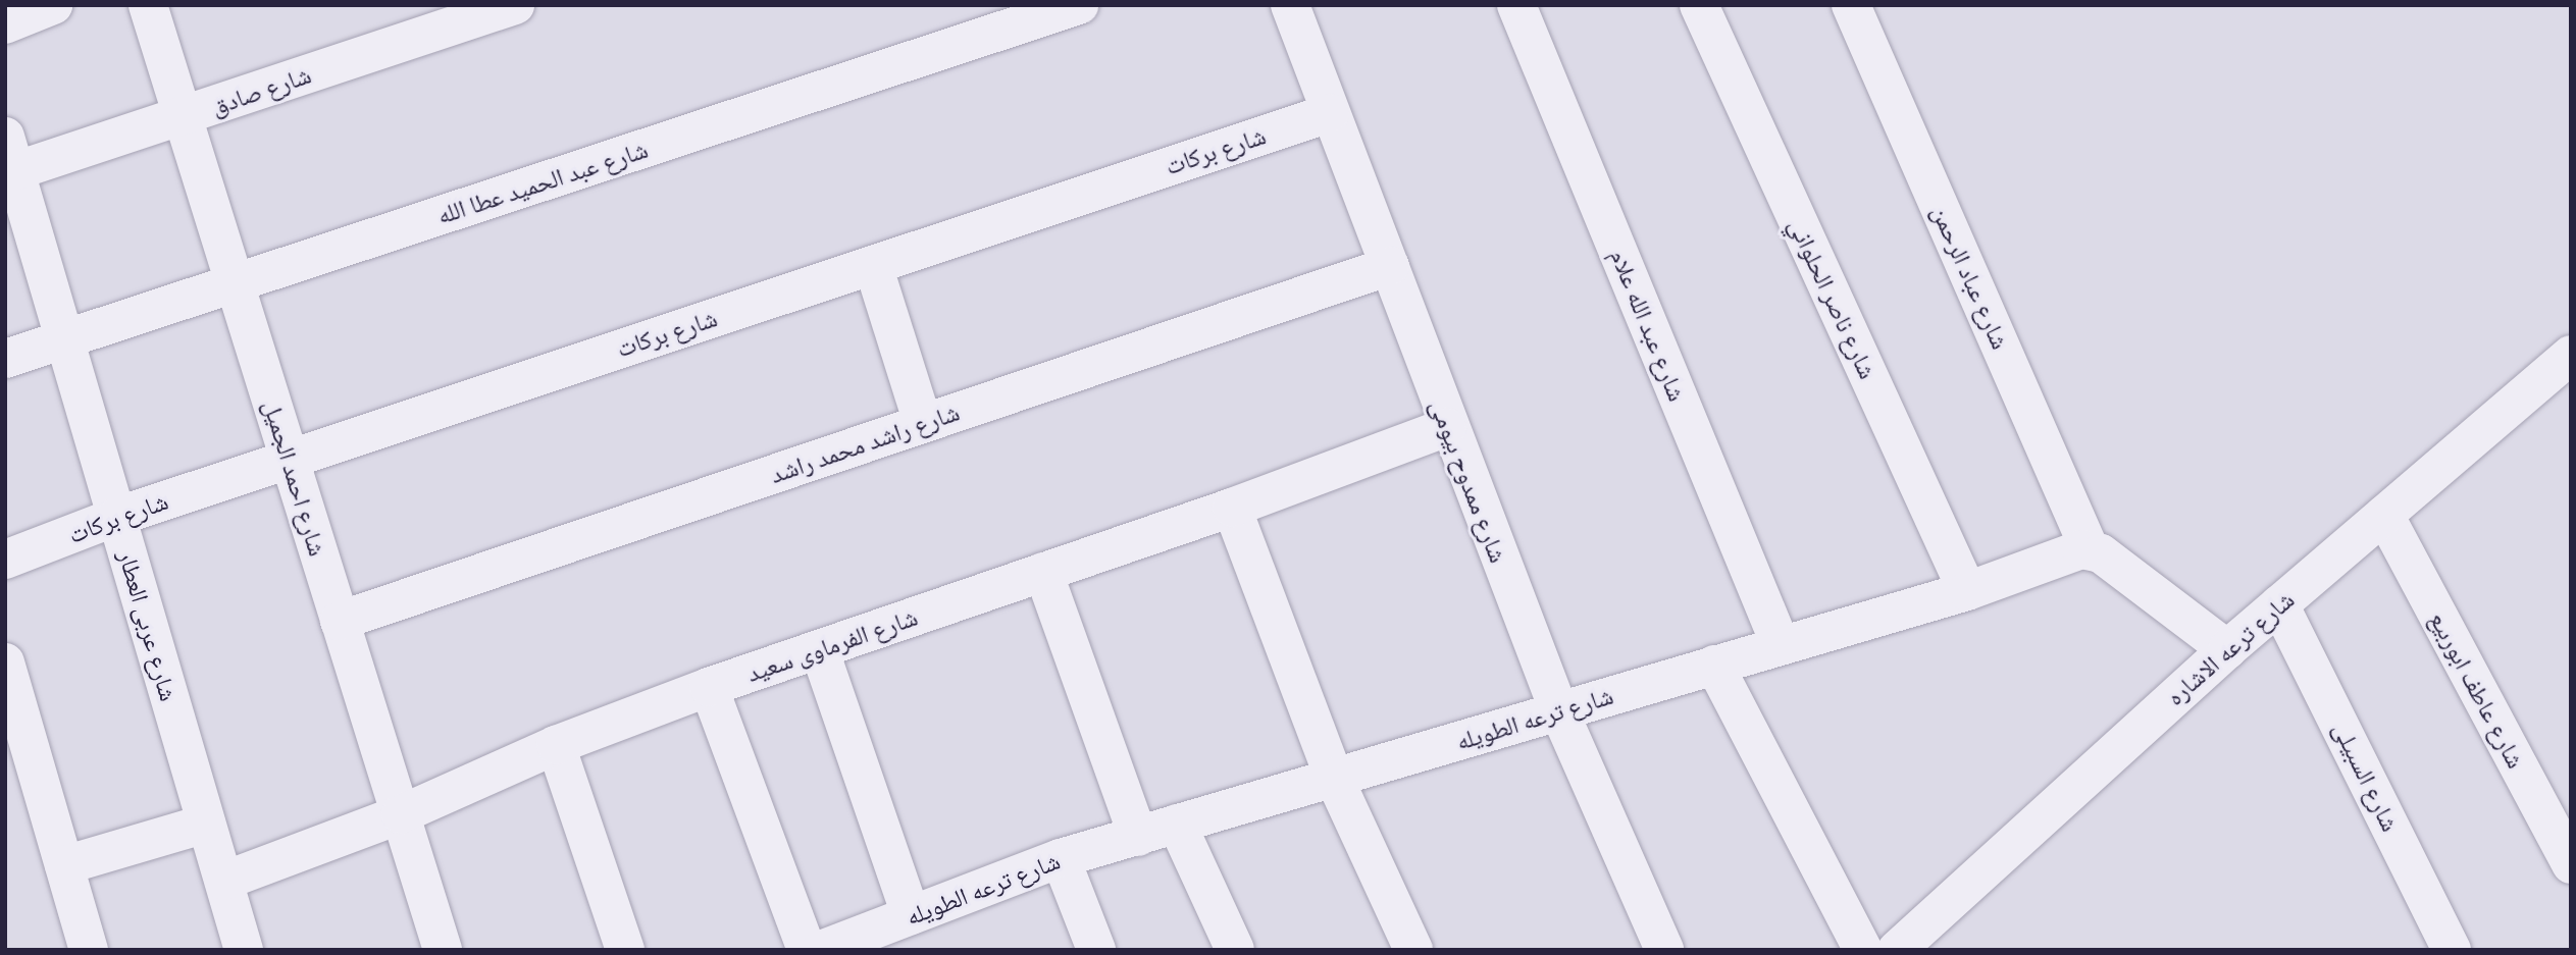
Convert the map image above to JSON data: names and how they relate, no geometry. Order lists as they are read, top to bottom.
{
  "streets": {
    "street": [
      "شارع صادق",
      "شارع بركات",
      "شارع عبد الحميد عطا الله",
      "شارع عباد الرحمن",
      "شارع ناصر الحلواني",
      "شارع عبد الله علام",
      "شارع راشد محمد راشد",
      "شارع احمد الجميل",
      "شارع ممدوح بيومى",
      "شارع عربى العطار",
      "شارع الفرماوى سعيد",
      "شارع ترعه الاشاره",
      "شارع عاطف ابوربيع",
      "شارع ترعه الطويله",
      "شارع السبيلى"
    ]
  },
  "crossings": [
    ["شارع صادق", "شارع احمد الجميل"],
    ["شارع صادق", "شارع عربى العطار"],
    ["شارع بركات", "شارع احمد الجميل"],
    ["شارع بركات", "شارع ممدوح بيومى"],
    ["شارع بركات", "شارع عربى العطار"],
    ["شارع عبد الحميد عطا الله", "شارع احمد الجميل"],
    ["شارع عبد الحميد عطا الله", "شارع عربى العطار"],
    ["شارع عباد الرحمن", "شارع ترعه الطويله"],
    ["شارع ناصر الحلواني", "شارع ترعه الطويله"],
    ["شارع عبد الله علام", "شارع ترعه الطويله"],
    ["شارع راشد محمد راشد", "شارع احمد الجميل"],
    ["شارع راشد محمد راشد", "شارع ممدوح بيومى"],
    ["شارع احمد الجميل", "شارع الفرماوى سعيد"],
    ["شارع ممدوح بيومى", "شارع الفرماوى سعيد"],
    ["شارع ممدوح بيومى", "شارع ترعه الطويله"],
    ["شارع عربى العطار", "شارع الفرماوى سعيد"],
    ["شارع ترعه الاشاره", "شارع عاطف ابوربيع"],
    ["شارع ترعه الاشاره", "شارع السبيلى"]
  ]
}
